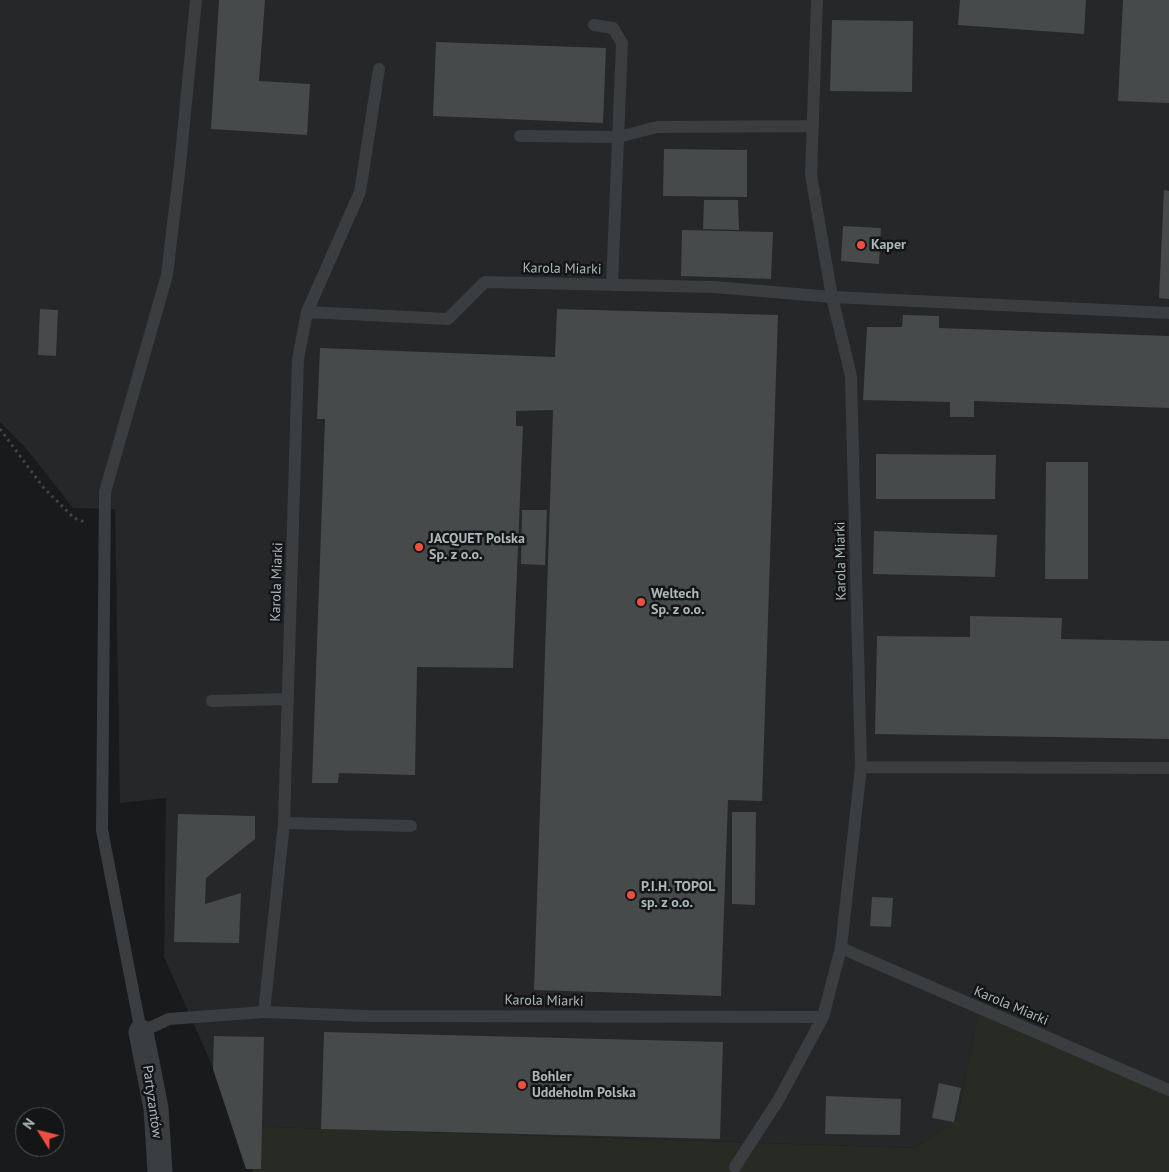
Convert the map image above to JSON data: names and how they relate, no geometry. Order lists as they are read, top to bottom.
{
  "streets": {
    "street": ["Partyzantów"],
    "lane": ["Karola Miarki"]
  },
  "crossings": [
    ["Karola Miarki", "Partyzantów"]
  ],
  "places": [
    "Kaper",
    "JACQUET Polska Sp. z o.o.",
    "Weltech Sp. z o.o.",
    "P.I.H. TOPOL sp. z o.o.",
    "Bohler Uddeholm Polska"
  ],
  "north": "top left"
}
